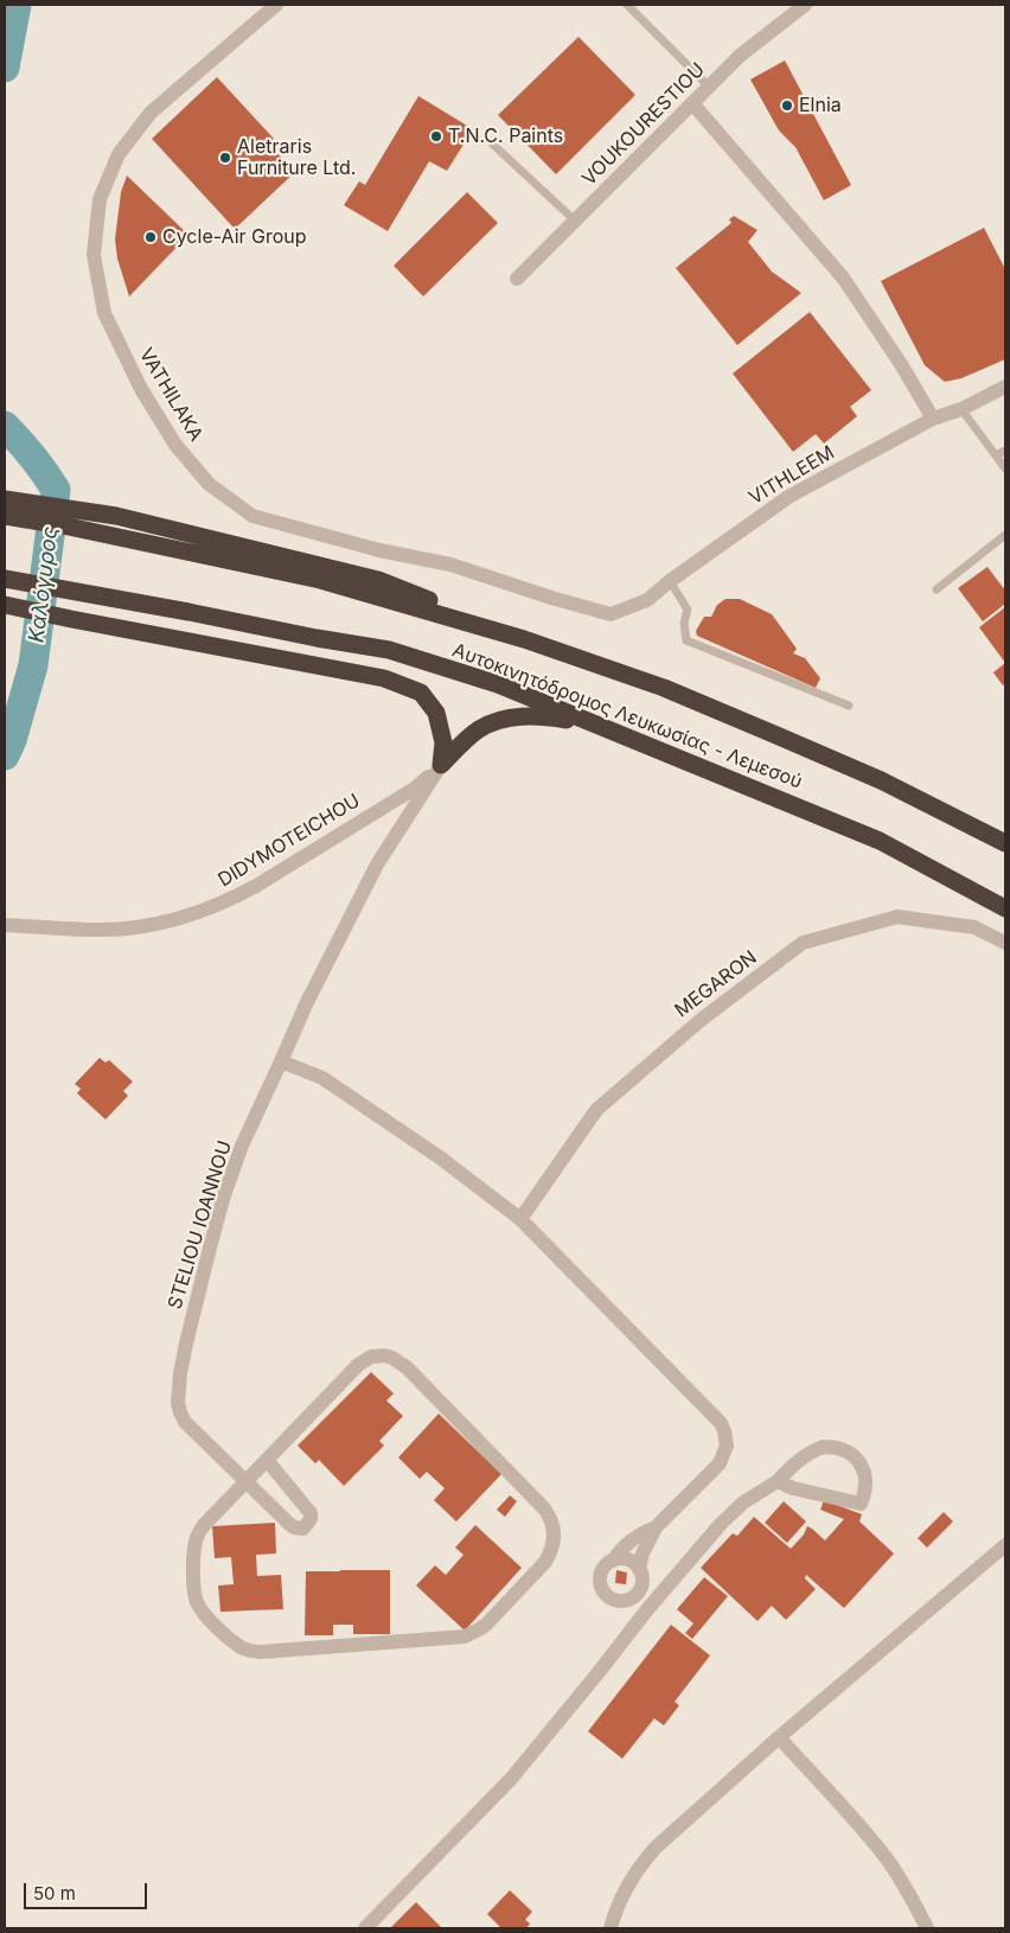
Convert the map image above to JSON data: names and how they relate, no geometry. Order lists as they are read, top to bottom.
{
  "streets": {
    "highway": ["Αυτοκινητόδρομος Λευκωσίας - Λεμεσού"],
    "street": [
      "VOUKOURESTIOU",
      "VATHILAKA",
      "VITHLEEM",
      "DIDYMOTEICHOU",
      "MEGARON",
      "STELIOU IOANNOU"
    ]
  },
  "crossings": [
    ["VATHILAKA", "VITHLEEM"],
    ["DIDYMOTEICHOU", "STELIOU IOANNOU"]
  ],
  "water": ["Καλόγυρος"],
  "places": [
    "Elnia",
    "T.N.C. Paints",
    "Aletraris Furniture Ltd.",
    "Cycle-Air Group"
  ],
  "scale_bar": "50 m"
}
